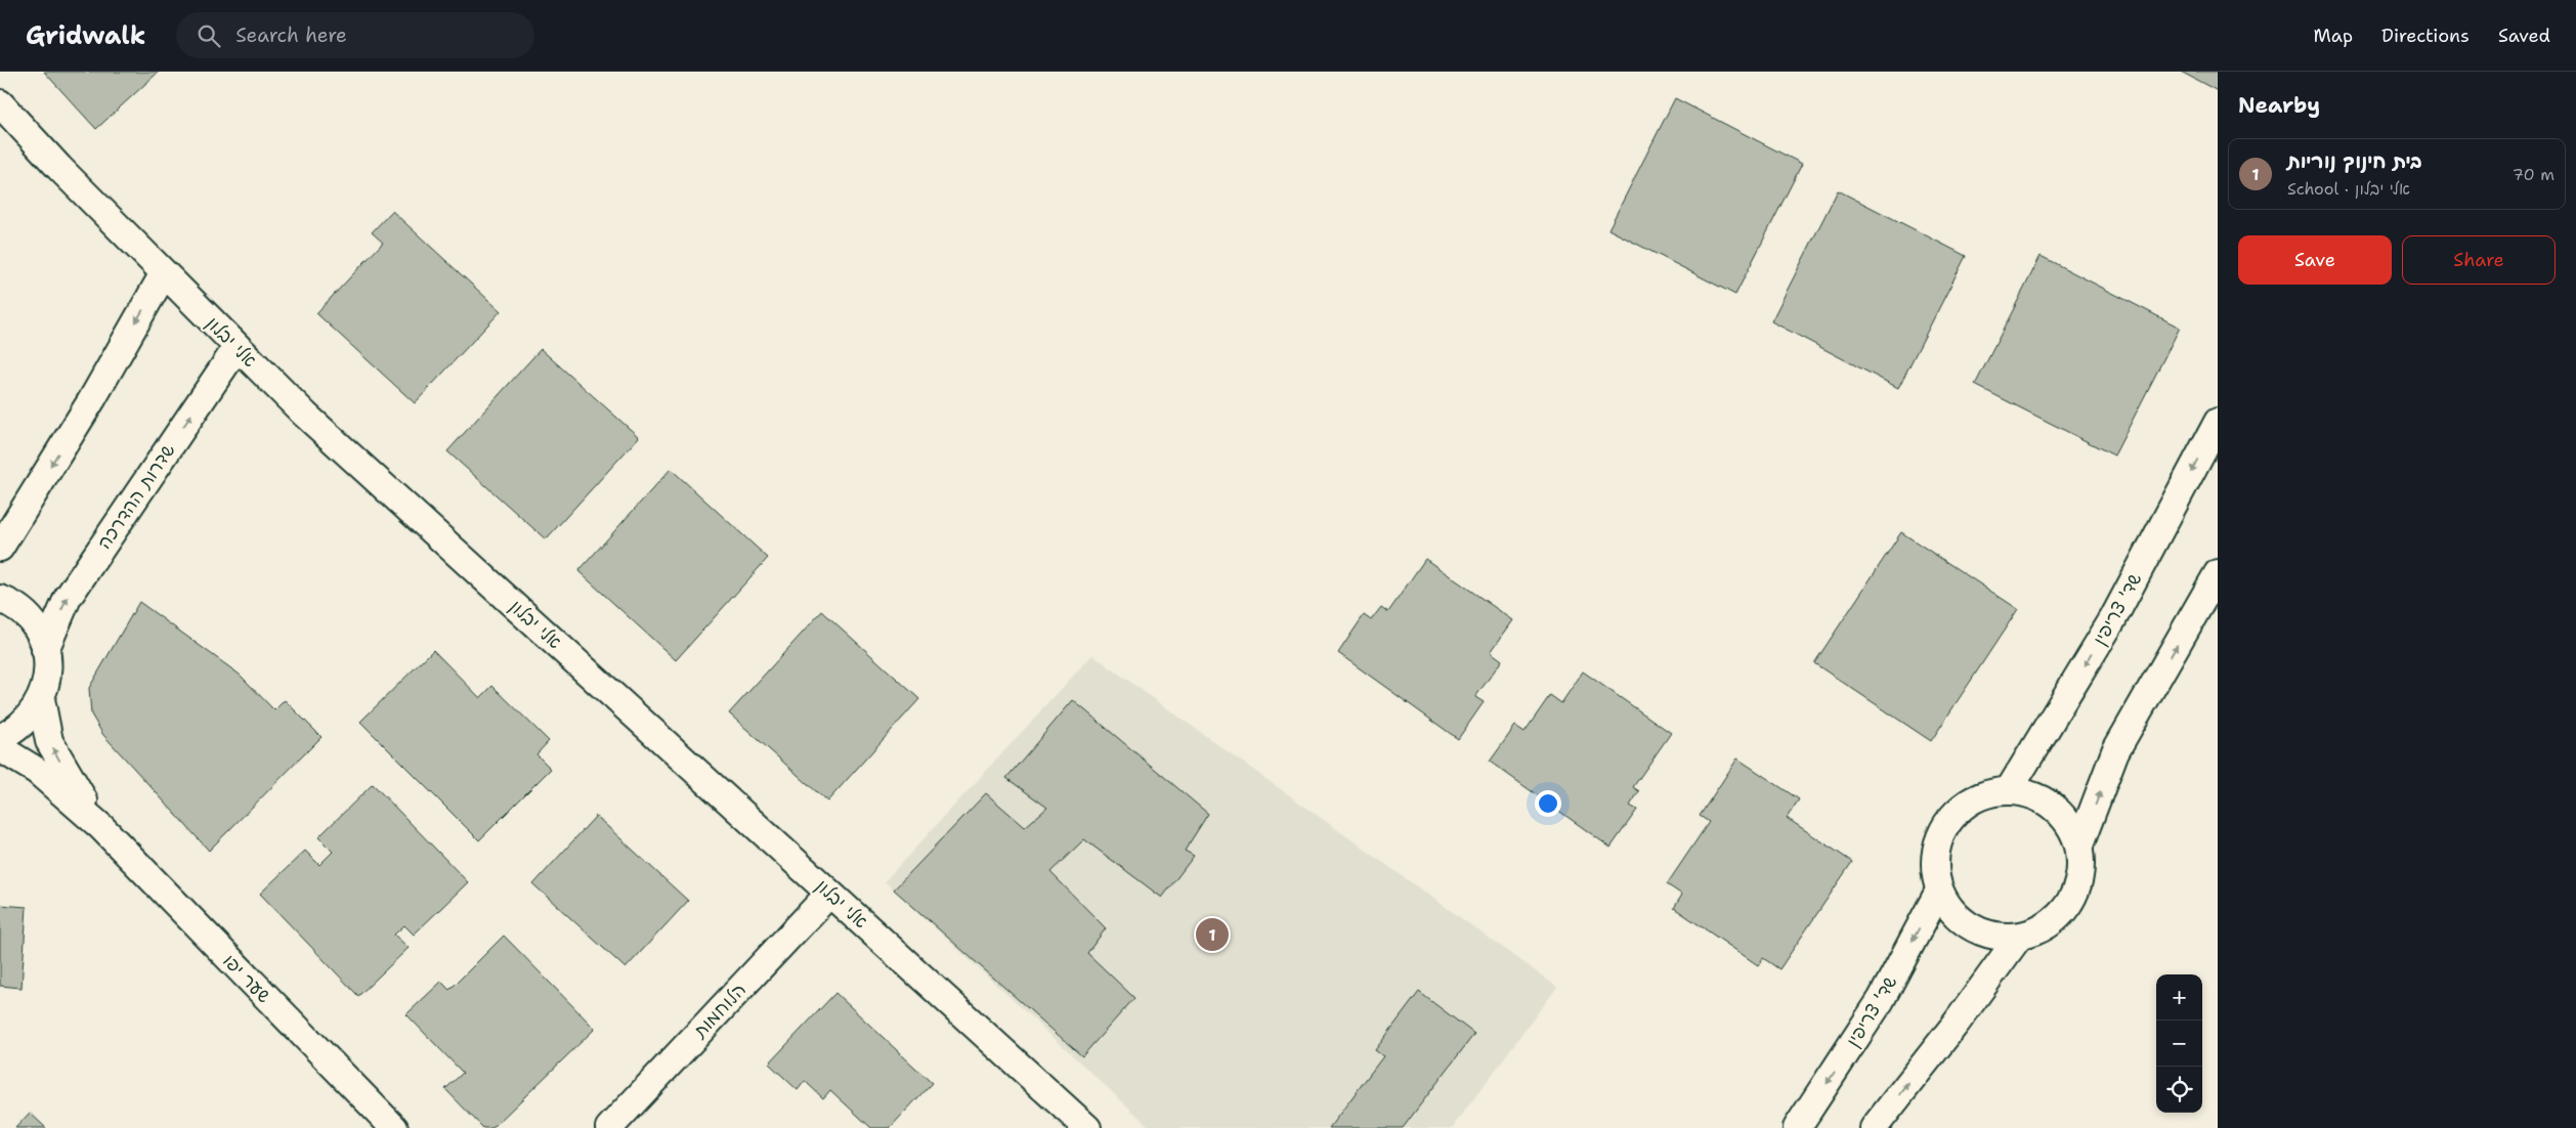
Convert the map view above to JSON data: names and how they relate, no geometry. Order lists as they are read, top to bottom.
{
  "streets": {
    "street": [
      "אלי יבלון",
      "שדרות ההדרכה",
      "שד' צריפין",
      "שער יפו",
      "הלוחמות"
    ]
  },
  "crossings": [
    ["אלי יבלון", "שדרות ההדרכה"],
    ["אלי יבלון", "הלוחמות"]
  ],
  "page": {
    "header": "Gridwalk",
    "search": "Search here",
    "nav": ["Map", "Directions", "Saved"],
    "heading": "Nearby",
    "list": [
      {
        "mark": "1",
        "name": "בית חינוך נוריות",
        "note": "School · אלי יבלון",
        "value": "70 m"
      }
    ],
    "buttons": ["Save", "Share"],
    "pins": "1",
    "map_buttons": ["+", "−"]
  }
}
